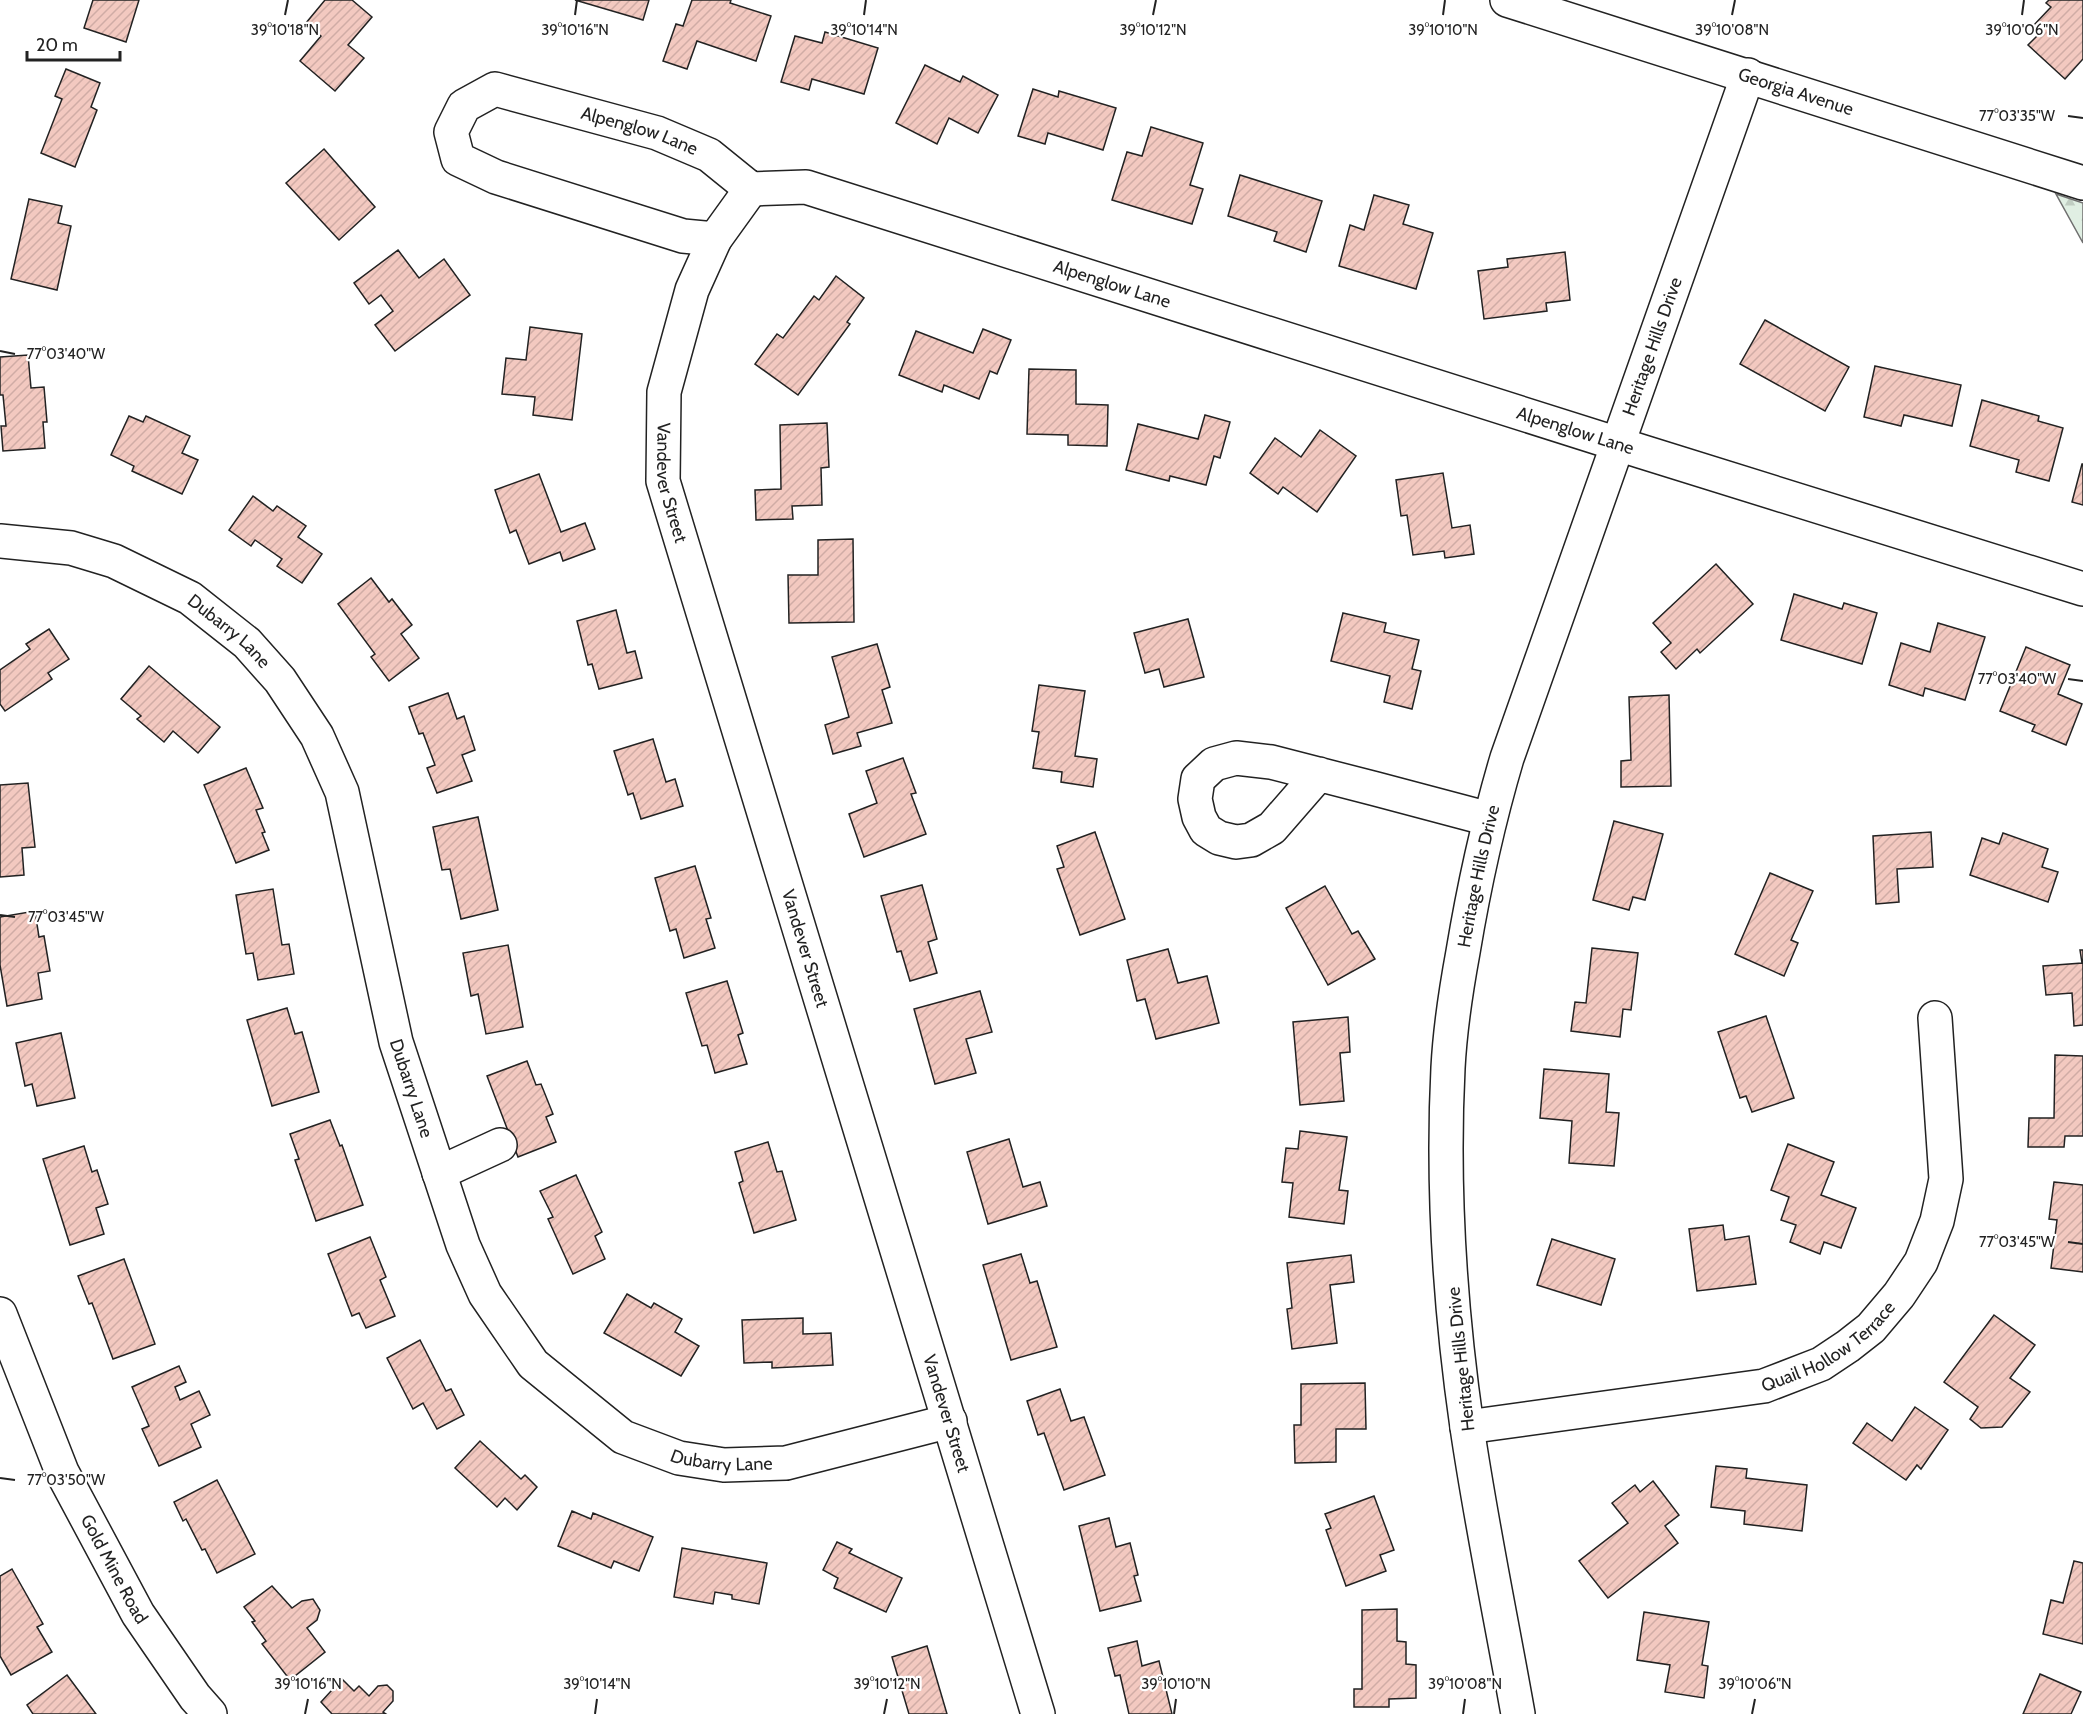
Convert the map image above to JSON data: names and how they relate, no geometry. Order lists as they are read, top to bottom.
{
  "streets": {
    "street": [
      "Georgia Avenue",
      "Alpenglow Lane",
      "Heritage Hills Drive",
      "Vandever Street",
      "Dubarry Lane",
      "Quail Hollow Terrace",
      "Gold Mine Road"
    ]
  },
  "crossings": [
    ["Georgia Avenue", "Heritage Hills Drive"],
    ["Alpenglow Lane", "Heritage Hills Drive"],
    ["Alpenglow Lane", "Vandever Street"],
    ["Heritage Hills Drive", "Quail Hollow Terrace"],
    ["Vandever Street", "Dubarry Lane"]
  ],
  "scale_bar": "20 m",
  "coordinates": [
    "39°10'18\"N",
    "39°10'16\"N",
    "39°10'14\"N",
    "39°10'12\"N",
    "39°10'10\"N",
    "39°10'08\"N",
    "39°10'06\"N",
    "77°03'35\"W",
    "77°03'40\"W",
    "77°03'45\"W",
    "77°03'50\"W"
  ]
}
